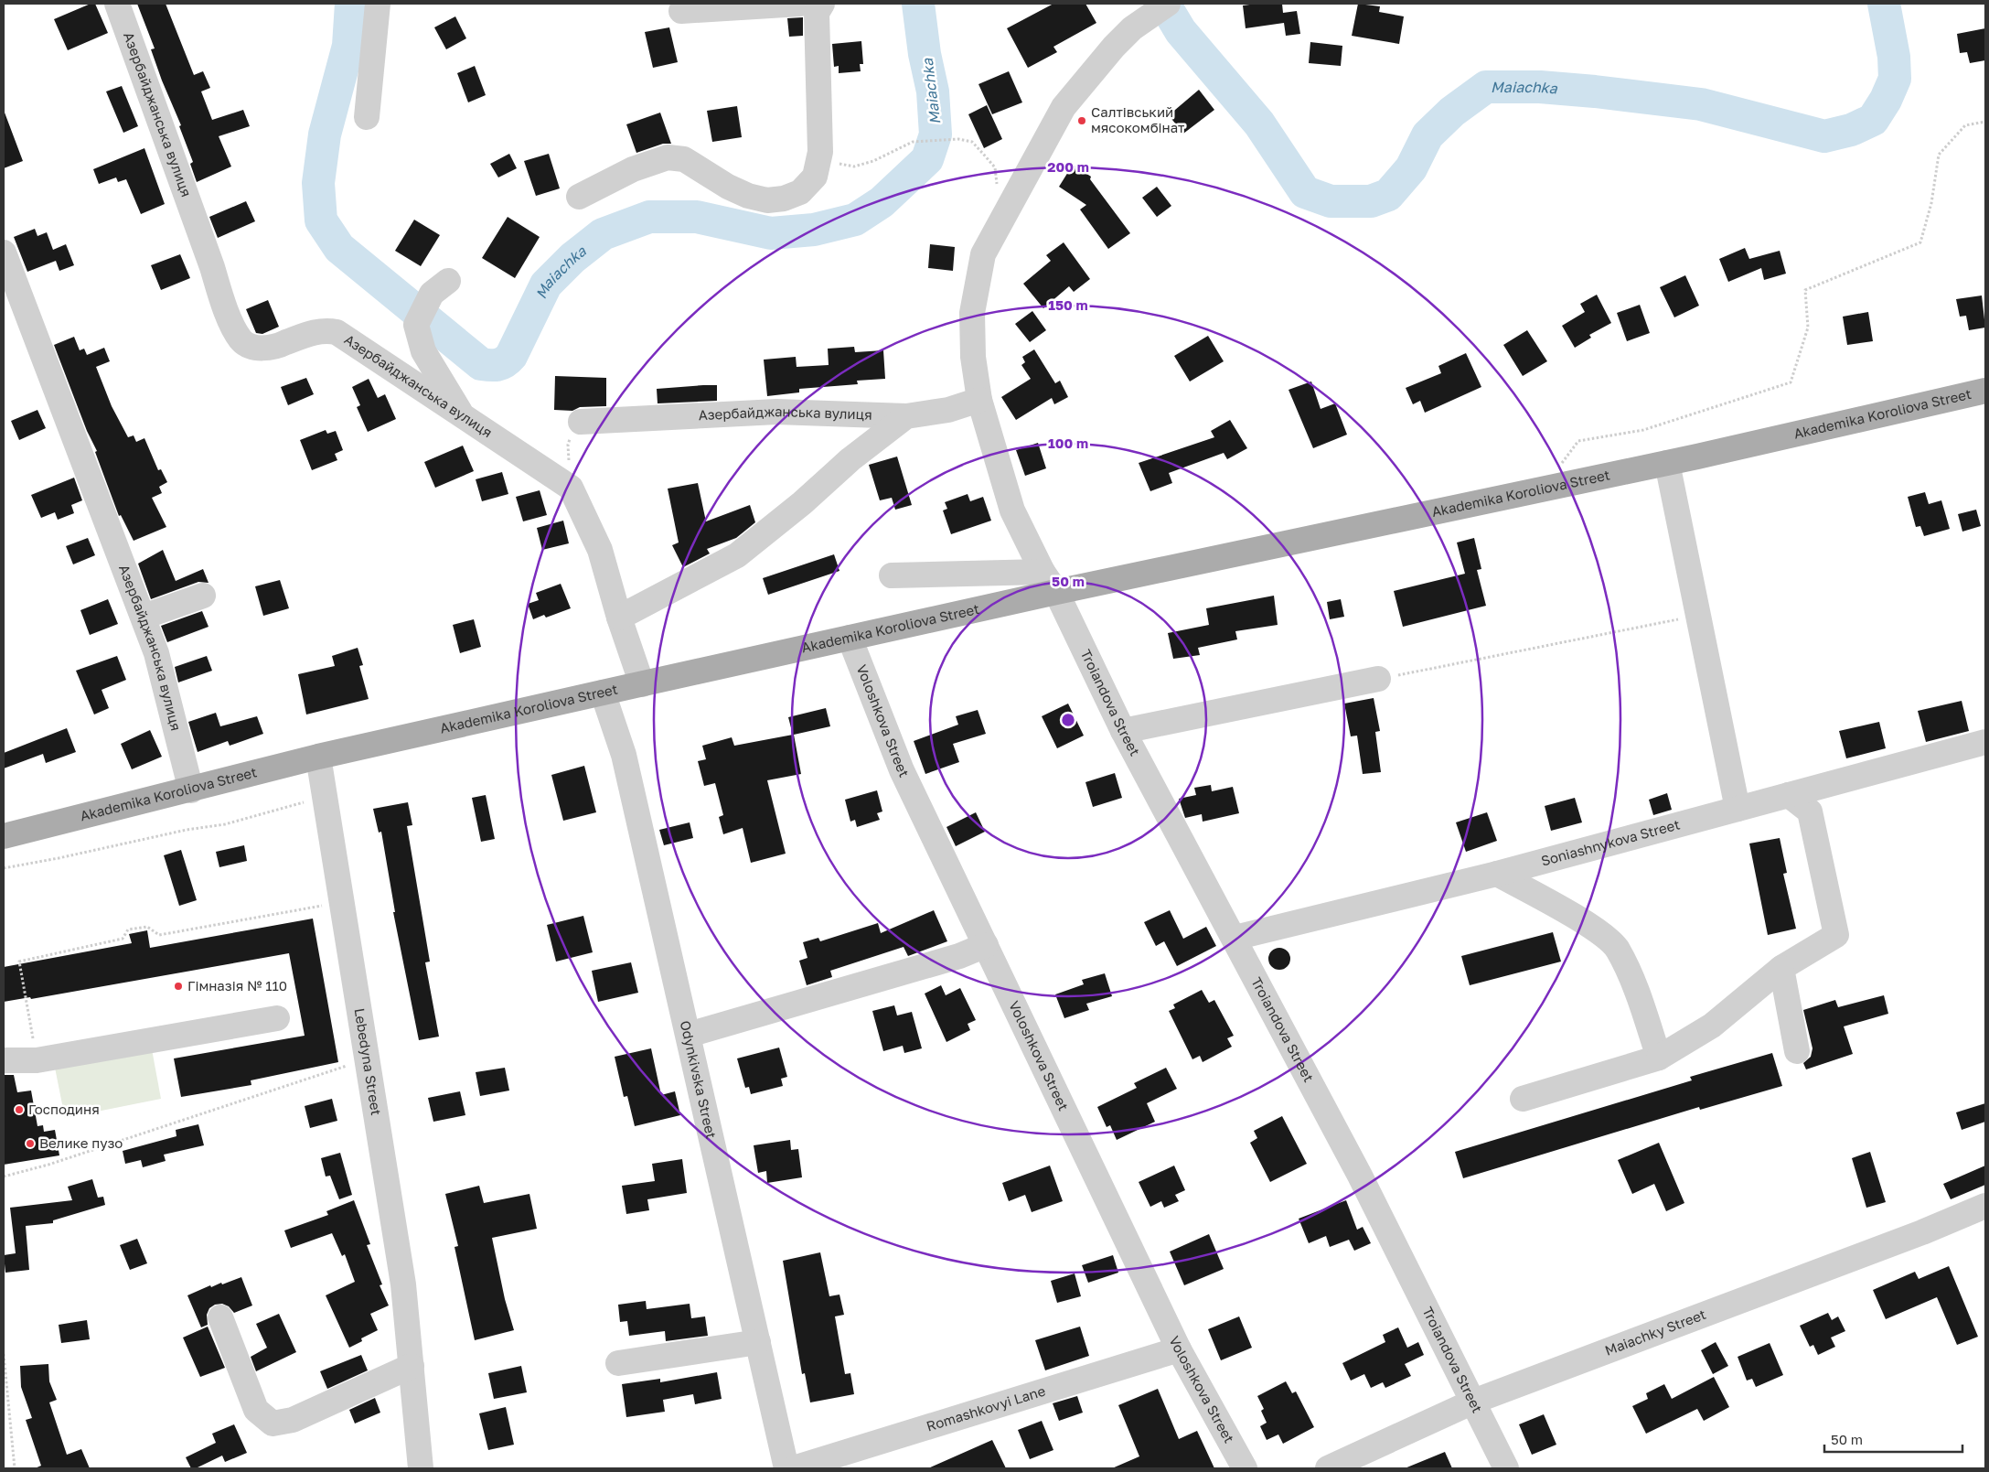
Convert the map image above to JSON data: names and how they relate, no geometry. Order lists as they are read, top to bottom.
{
  "streets": {
    "main road": ["Akademika Koroliova Street"],
    "street": [
      "Азербайджанська вулиця",
      "Troiandova Street",
      "Voloshkova Street",
      "Soniashnykova Street",
      "Lebedyna Street",
      "Odynkivska Street",
      "Maiachky Street",
      "Romashkovyi Lane"
    ]
  },
  "crossings": [
    ["Азербайджанська вулиця", "Akademika Koroliova Street"],
    ["Akademika Koroliova Street", "Troiandova Street"],
    ["Akademika Koroliova Street", "Voloshkova Street"],
    ["Akademika Koroliova Street", "Lebedyna Street"],
    ["Akademika Koroliova Street", "Odynkivska Street"],
    ["Troiandova Street", "Soniashnykova Street"],
    ["Troiandova Street", "Maiachky Street"],
    ["Voloshkova Street", "Romashkovyi Lane"]
  ],
  "water": ["Maiachka"],
  "places": [
    "Салтівський мясокомбінат",
    "Гімназія № 110",
    "Господиня",
    "Велике пузо"
  ],
  "scale_bar": "50 m",
  "rings": [
    "200 m",
    "150 m",
    "100 m",
    "50 m"
  ]
}
